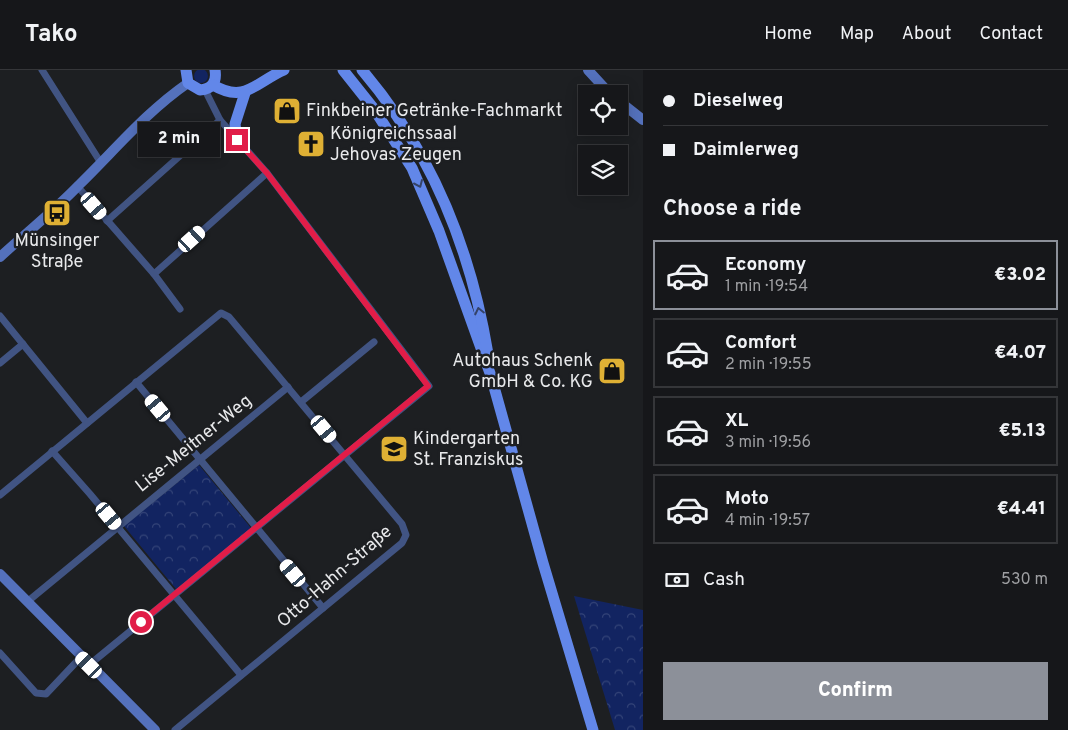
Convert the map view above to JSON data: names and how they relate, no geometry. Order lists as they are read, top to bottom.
{
  "streets": {
    "street": ["Lise-Meitner-Weg", "Otto-Hahn-Straße"]
  },
  "crossings": [
    ["Lise-Meitner-Weg", "Otto-Hahn-Straße"]
  ],
  "places": {
    "shop": ["Finkbeiner Getränke-Fachmarkt", "Autohaus Schenk GmbH & Co. KG"],
    "church": ["Königreichssaal Jehovas Zeugen"],
    "bus stop": ["Münsinger Straße"],
    "school or university": ["Kindergarten St. Franziskus"]
  },
  "page": {
    "header": "Tako",
    "nav": [
      "Home",
      "Map",
      "About",
      "Contact"
    ],
    "banner": ["Dieselweg", "Daimlerweg"],
    "bubble": "2 min",
    "heading": "Choose a ride",
    "list": [
      {
        "name": "Economy",
        "note": "1 min · 19:54",
        "value": "€3.02"
      },
      {
        "name": "Comfort",
        "note": "2 min · 19:55",
        "value": "€4.07"
      },
      {
        "name": "XL",
        "note": "3 min · 19:56",
        "value": "€5.13"
      },
      {
        "name": "Moto",
        "note": "4 min · 19:57",
        "value": "€4.41"
      }
    ],
    "pay": ["Cash", "530 m"],
    "buttons": "Confirm"
  }
}
